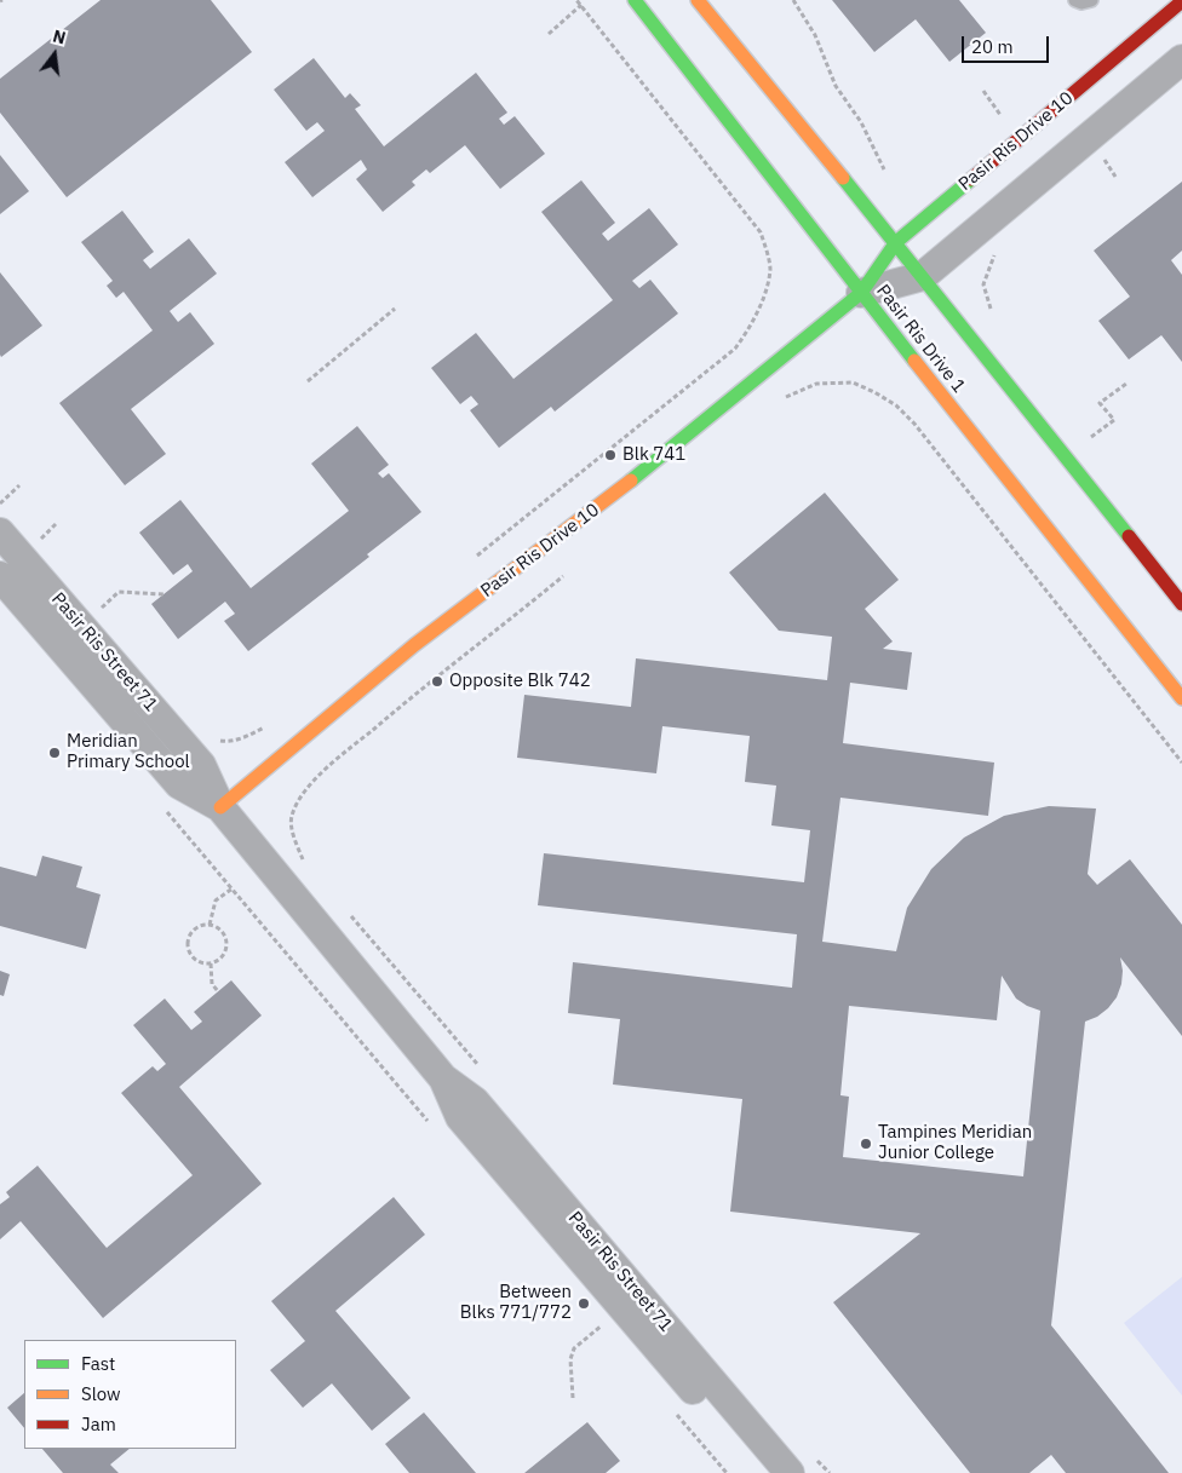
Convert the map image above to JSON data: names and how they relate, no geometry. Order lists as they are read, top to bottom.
{
  "streets": {
    "main road": ["Pasir Ris Drive 10", "Pasir Ris Drive 1"],
    "street": ["Pasir Ris Street 71"]
  },
  "crossings": [
    ["Pasir Ris Drive 10", "Pasir Ris Drive 1"],
    ["Pasir Ris Drive 10", "Pasir Ris Street 71"]
  ],
  "places": [
    "Blk 741",
    "Opposite Blk 742",
    "Meridian Primary School",
    "Tampines Meridian Junior College",
    "Between Blks 771/772"
  ],
  "legend": ["Fast", "Slow", "Jam"],
  "scale_bar": "20 m",
  "north": "top"
}
